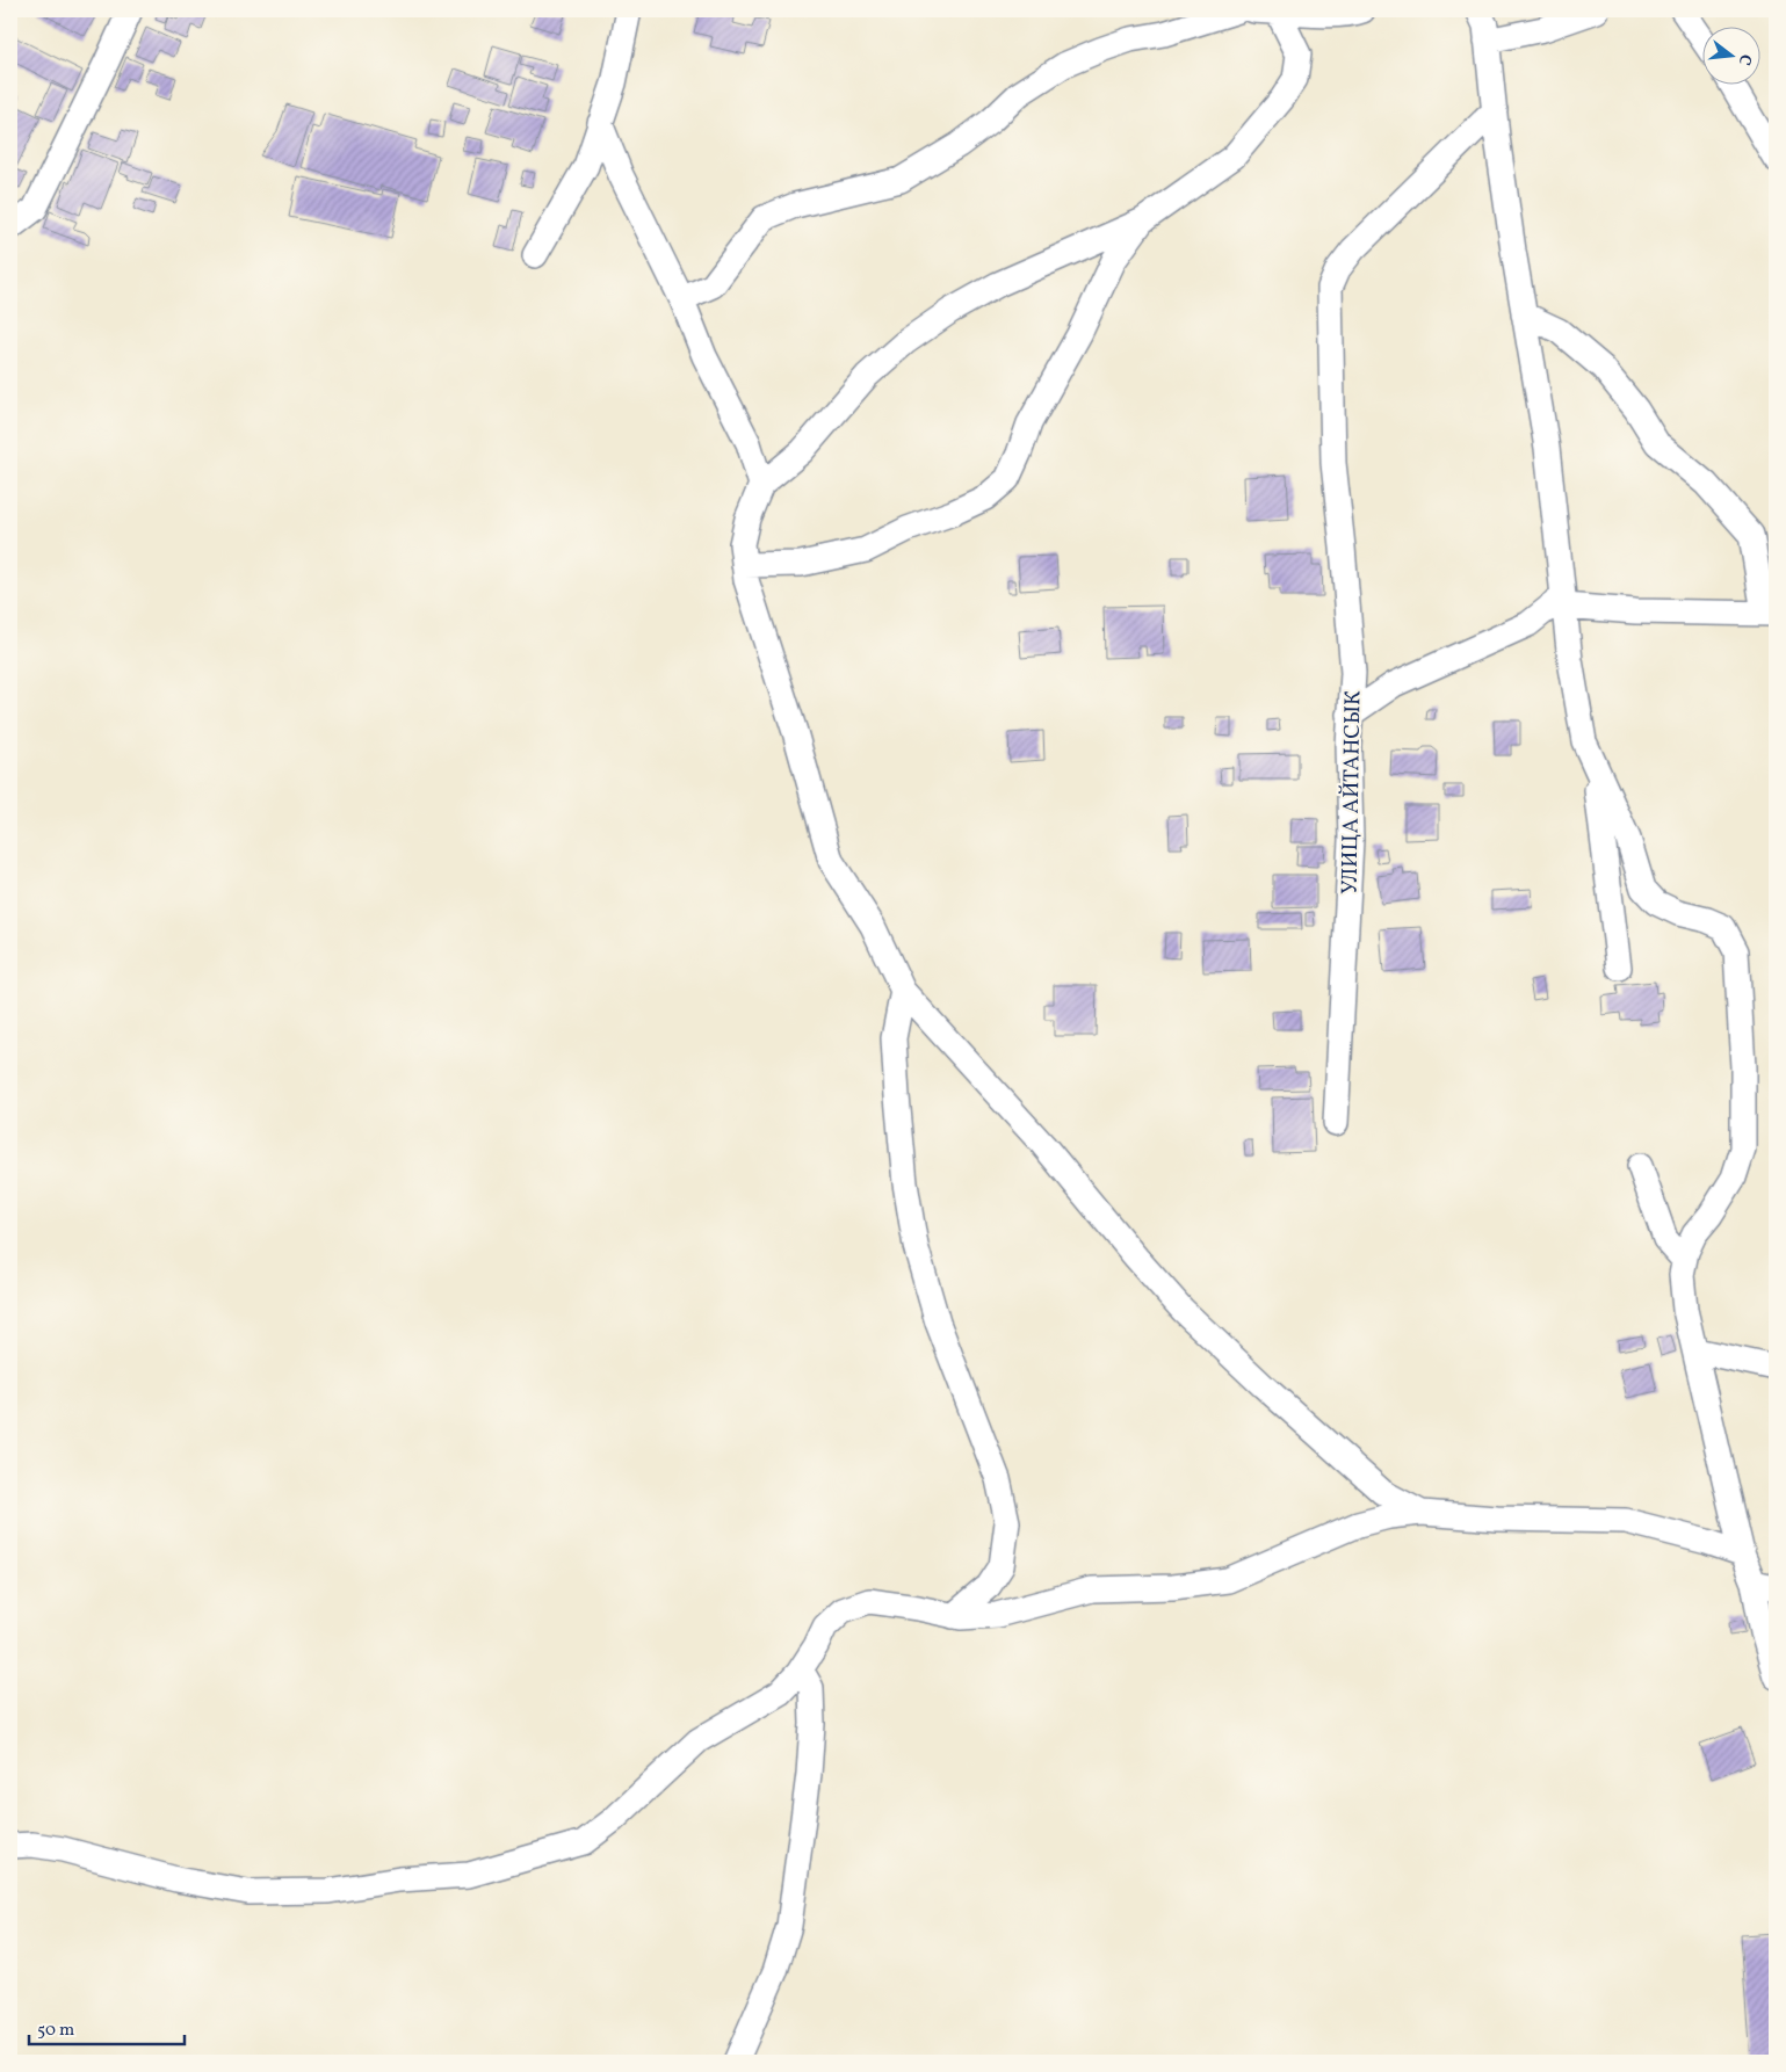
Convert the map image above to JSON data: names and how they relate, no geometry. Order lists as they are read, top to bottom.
{
  "streets": {
    "street": ["УЛИЦА АЙТАНСЫК"]
  },
  "scale_bar": "50 m",
  "north": "right"
}
